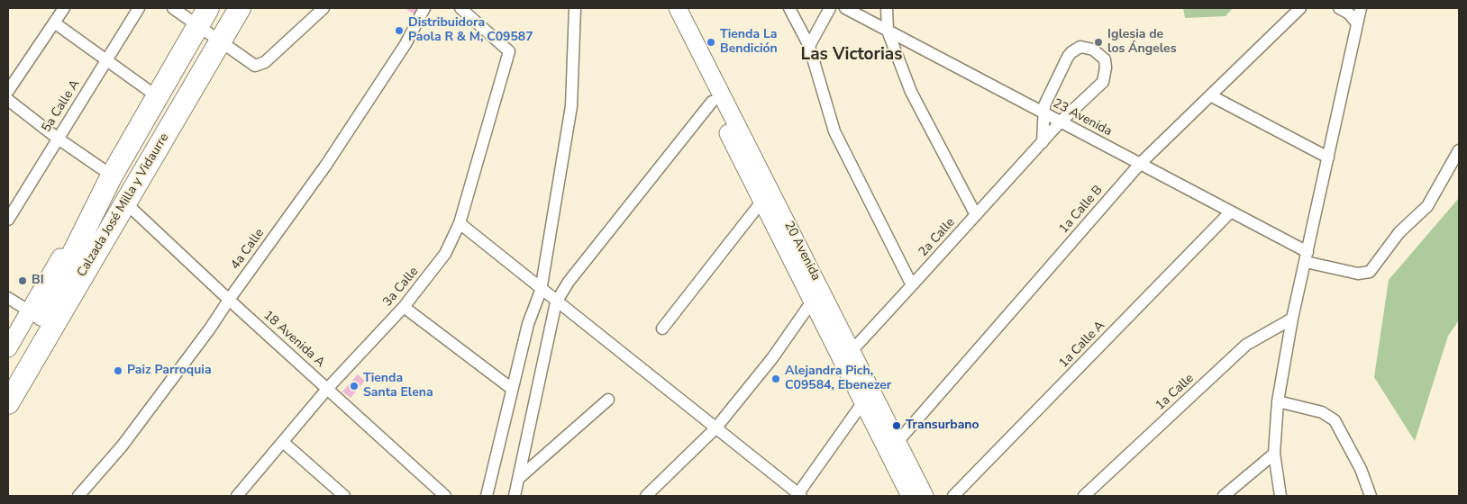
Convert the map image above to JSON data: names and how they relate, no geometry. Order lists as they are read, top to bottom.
{
  "streets": {
    "highway": ["Calzada José Milla y Vidaurre"],
    "street": [
      "5a Calle A",
      "23 Avenida",
      "1a Calle B",
      "2a Calle",
      "4a Calle",
      "20 Avenida",
      "3a Calle",
      "18 Avenida A",
      "1a Calle A",
      "1a Calle"
    ]
  },
  "crossings": [
    ["23 Avenida", "1a Calle B"],
    ["23 Avenida", "2a Calle"],
    ["23 Avenida", "1a Calle A"],
    ["Calzada José Milla y Vidaurre", "18 Avenida A"],
    ["1a Calle B", "20 Avenida"],
    ["2a Calle", "20 Avenida"],
    ["4a Calle", "18 Avenida A"],
    ["3a Calle", "18 Avenida A"]
  ],
  "districts": ["Las Victorias"],
  "places": [
    "Distribuidora Paola R & M, C09587",
    "Tienda La Bendición",
    "Iglesia de los Ángeles",
    "BI",
    "Paiz Parroquia",
    "Alejandra Pich, C09584, Ebenezer",
    "Tienda Santa Elena",
    "Transurbano"
  ]
}
